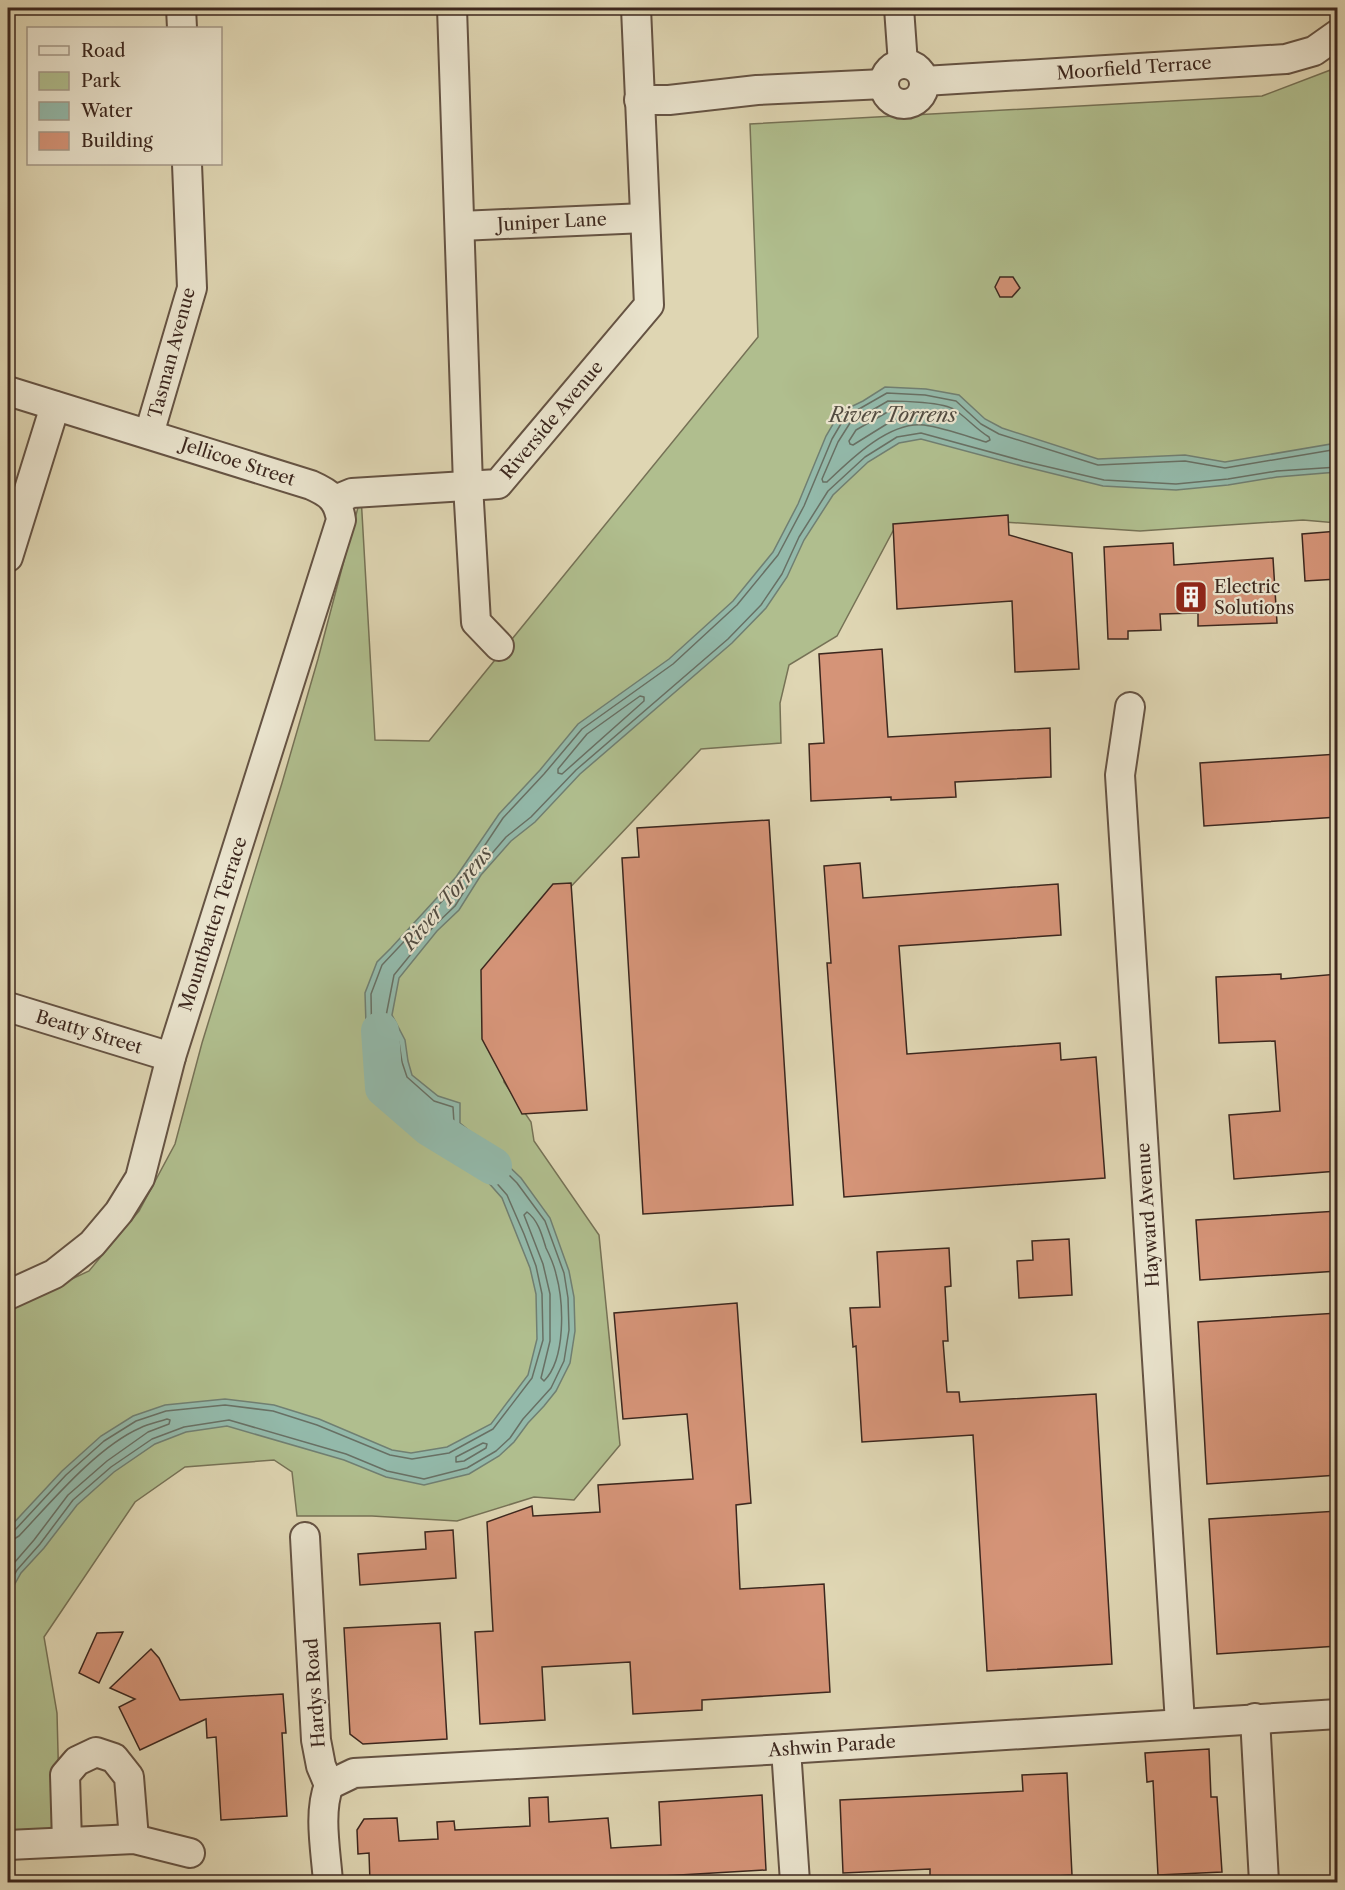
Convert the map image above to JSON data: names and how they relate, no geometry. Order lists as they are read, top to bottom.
{
  "streets": {
    "street": [
      "Moorfield Terrace",
      "Juniper Lane",
      "Tasman Avenue",
      "Riverside Avenue",
      "Jellicoe Street",
      "Mountbatten Terrace",
      "Beatty Street",
      "Hayward Avenue",
      "Hardys Road",
      "Ashwin Parade"
    ]
  },
  "crossings": [
    ["Moorfield Terrace", "Riverside Avenue"],
    ["Juniper Lane", "Riverside Avenue"],
    ["Tasman Avenue", "Jellicoe Street"],
    ["Jellicoe Street", "Mountbatten Terrace"],
    ["Mountbatten Terrace", "Beatty Street"],
    ["Hayward Avenue", "Ashwin Parade"],
    ["Hardys Road", "Ashwin Parade"]
  ],
  "water": ["River Torrens"],
  "places": {
    "building": ["Electric Solutions"]
  },
  "legend": [
    "Road",
    "Park",
    "Water",
    "Building"
  ]
}
